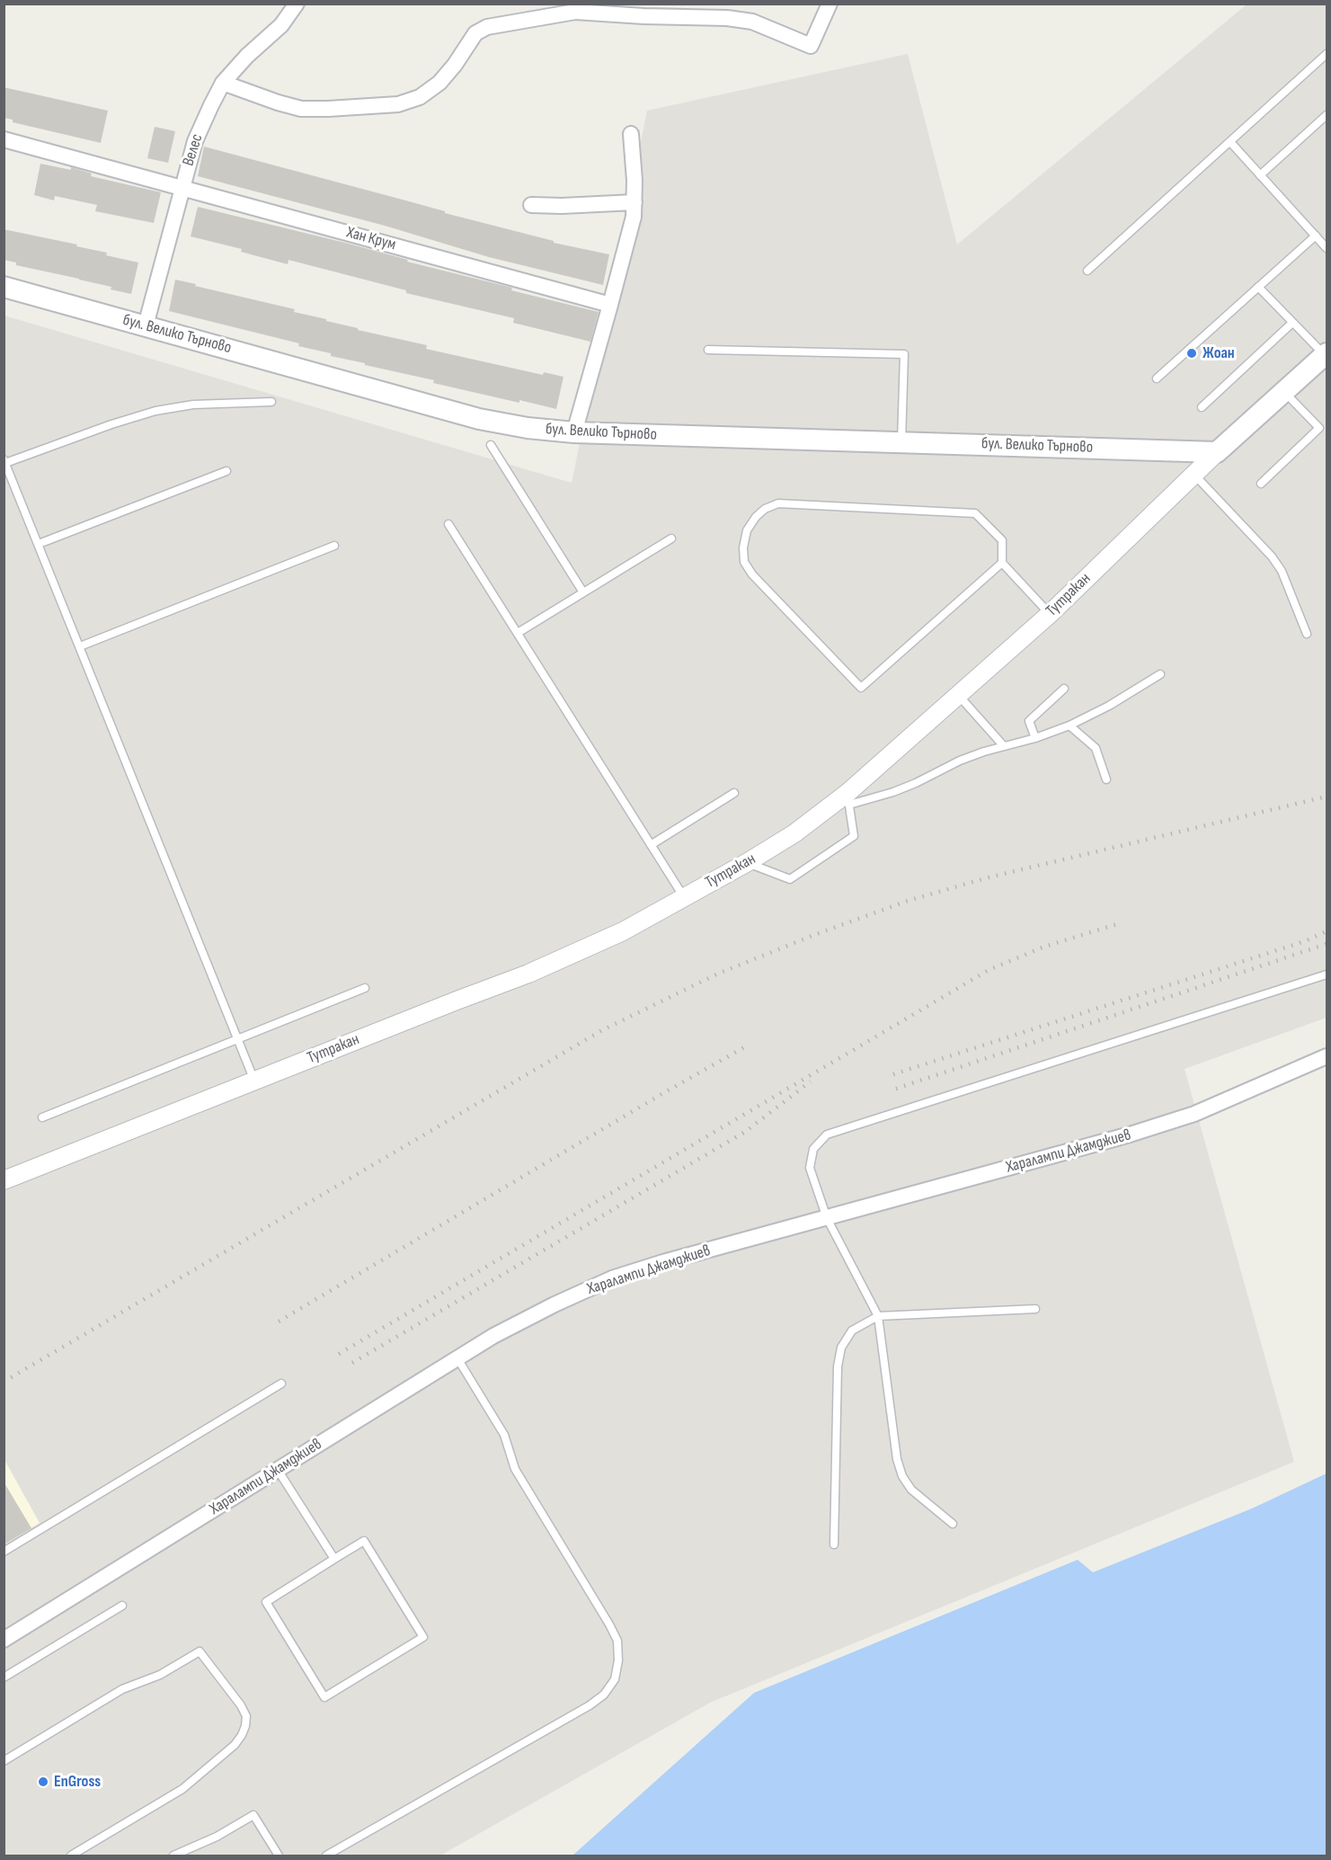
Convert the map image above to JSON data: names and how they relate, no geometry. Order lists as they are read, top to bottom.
{
  "streets": {
    "main road": ["бул. Велико Търново", "Тутракан"],
    "street": ["Велес", "Хан Крум", "Харалампи Джамджиев"]
  },
  "crossings": [
    ["Велес", "Хан Крум"],
    ["Велес", "бул. Велико Търново"],
    ["бул. Велико Търново", "Тутракан"]
  ],
  "places": ["Жоан", "EnGross"]
}
